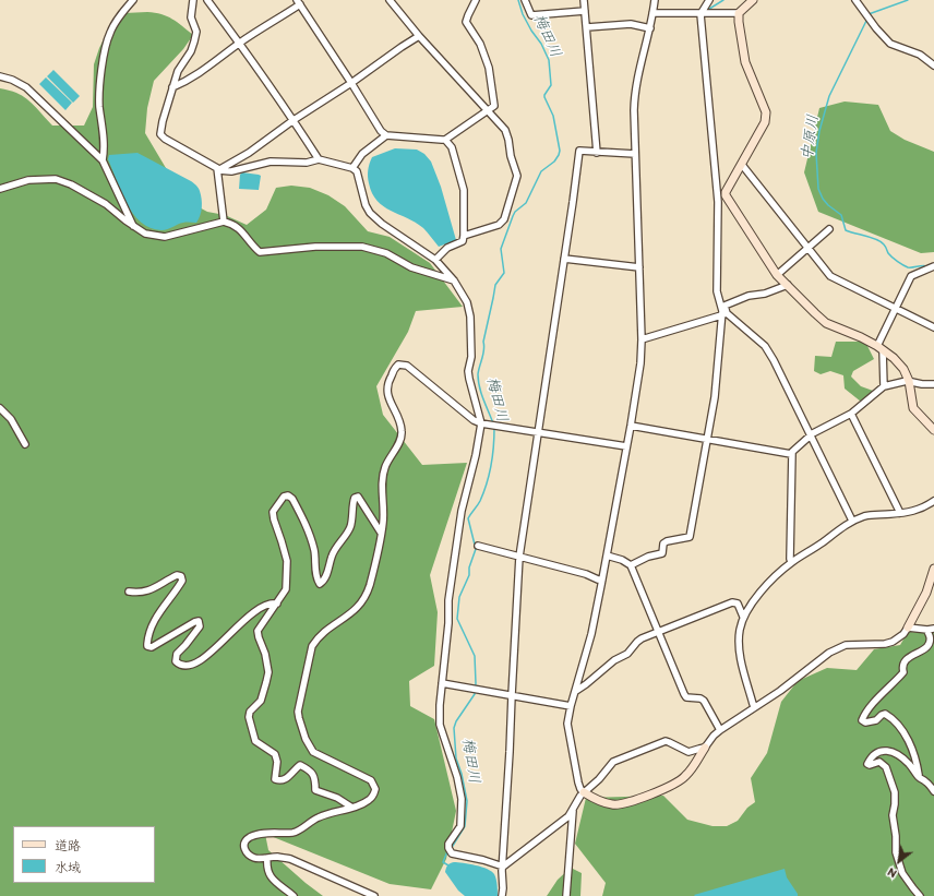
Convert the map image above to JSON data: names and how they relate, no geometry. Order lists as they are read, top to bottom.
{
  "water": ["梅田川", "中原川"],
  "legend": ["道路", "水域"],
  "north": "bottom left"
}
